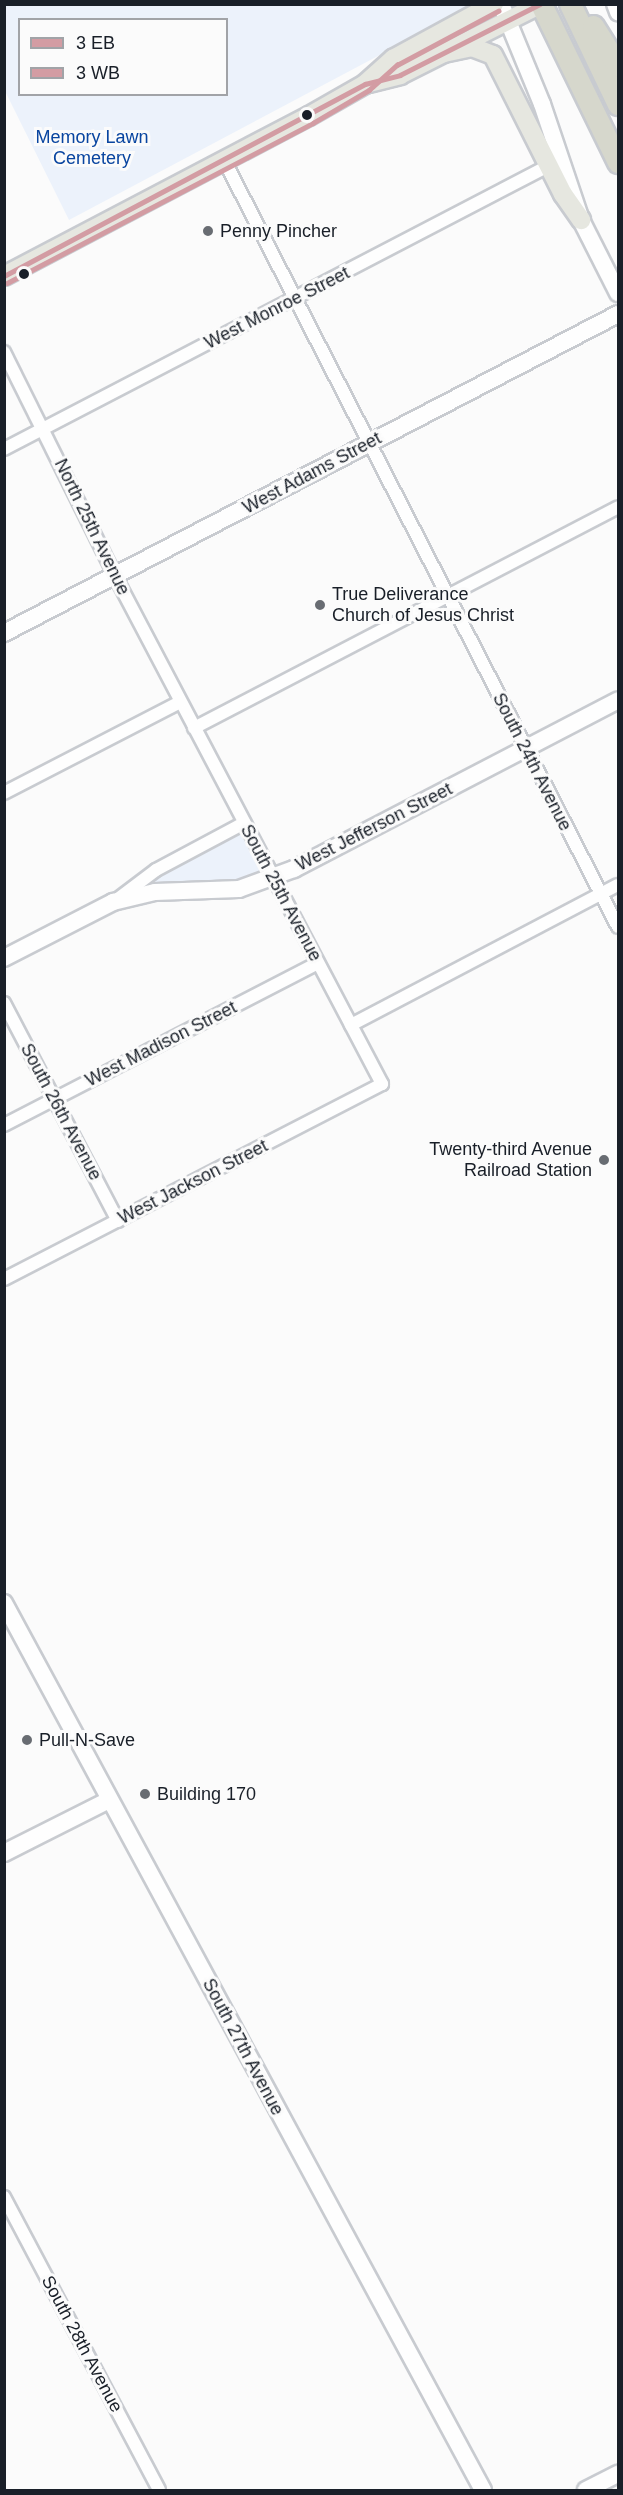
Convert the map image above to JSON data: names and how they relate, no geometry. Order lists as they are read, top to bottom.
{
  "streets": {
    "street": [
      "West Monroe Street",
      "West Adams Street",
      "North 25th Avenue",
      "South 24th Avenue",
      "West Jefferson Street",
      "South 25th Avenue",
      "West Madison Street",
      "South 26th Avenue",
      "West Jackson Street",
      "South 27th Avenue",
      "South 28th Avenue"
    ]
  },
  "crossings": [
    ["West Monroe Street", "North 25th Avenue"],
    ["West Monroe Street", "South 24th Avenue"],
    ["West Adams Street", "North 25th Avenue"],
    ["West Adams Street", "South 24th Avenue"],
    ["North 25th Avenue", "South 25th Avenue"],
    ["South 24th Avenue", "West Jefferson Street"],
    ["West Jefferson Street", "South 25th Avenue"],
    ["South 25th Avenue", "West Madison Street"],
    ["South 25th Avenue", "West Jackson Street"],
    ["West Madison Street", "South 26th Avenue"],
    ["South 26th Avenue", "West Jackson Street"]
  ],
  "parks": ["Memory Lawn Cemetery"],
  "places": [
    "Penny Pincher",
    "True Deliverance Church of Jesus Christ",
    "Twenty-third Avenue Railroad Station",
    "Pull-N-Save",
    "Building 170"
  ],
  "legend": ["3 EB", "3 WB"]
}
